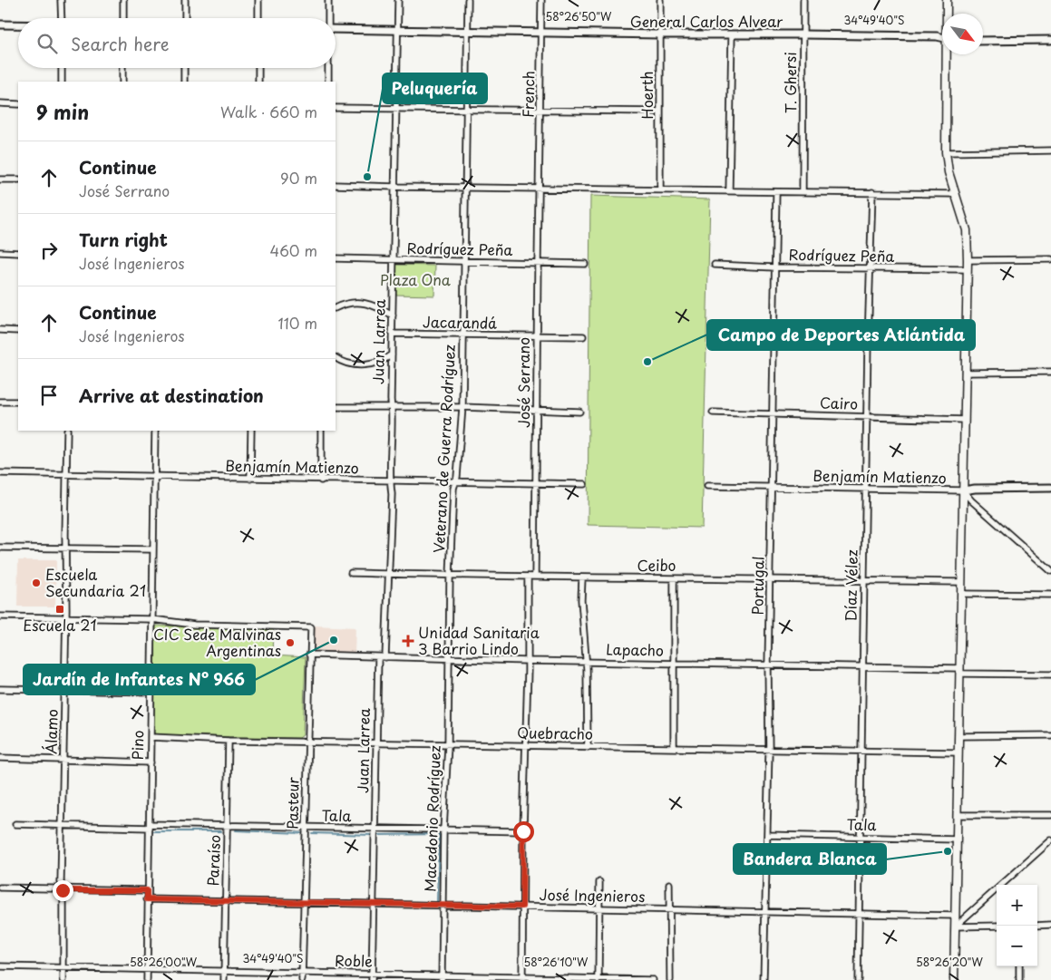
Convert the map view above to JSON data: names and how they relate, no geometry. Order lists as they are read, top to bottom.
{
  "streets": {
    "street": [
      "General Carlos Alvear",
      "T. Ghersi",
      "French",
      "Hoerth",
      "Rodríguez Peña",
      "Jacarandá",
      "Juan Larrea",
      "José Serrano",
      "Cairo",
      "Veterano de Guerra Rodríguez",
      "Benjamín Matienzo",
      "Ceibo",
      "Portugal",
      "Díaz Vélez",
      "Lapacho",
      "Álamo",
      "Quebracho",
      "Pino",
      "Pasteur",
      "Tala",
      "Macedonio Rodríguez",
      "Paraíso",
      "José Ingenieros",
      "Roble"
    ]
  },
  "crossings": [
    ["General Carlos Alvear", "T. Ghersi"],
    ["General Carlos Alvear", "French"],
    ["General Carlos Alvear", "Hoerth"],
    ["General Carlos Alvear", "Juan Larrea"],
    ["General Carlos Alvear", "Veterano de Guerra Rodríguez"],
    ["French", "José Serrano"],
    ["Rodríguez Peña", "Juan Larrea"],
    ["Rodríguez Peña", "José Serrano"],
    ["Rodríguez Peña", "Veterano de Guerra Rodríguez"],
    ["Rodríguez Peña", "Portugal"],
    ["Rodríguez Peña", "Díaz Vélez"],
    ["Jacarandá", "Juan Larrea"],
    ["Jacarandá", "José Serrano"],
    ["Jacarandá", "Veterano de Guerra Rodríguez"],
    ["Juan Larrea", "Benjamín Matienzo"],
    ["Juan Larrea", "Ceibo"],
    ["Juan Larrea", "Lapacho"],
    ["Juan Larrea", "Quebracho"],
    ["Juan Larrea", "Tala"],
    ["Juan Larrea", "José Ingenieros"],
    ["Juan Larrea", "Roble"],
    ["José Serrano", "Benjamín Matienzo"],
    ["José Serrano", "Ceibo"],
    ["Cairo", "Portugal"],
    ["Cairo", "Díaz Vélez"],
    ["Veterano de Guerra Rodríguez", "Benjamín Matienzo"],
    ["Veterano de Guerra Rodríguez", "Ceibo"],
    ["Veterano de Guerra Rodríguez", "Lapacho"],
    ["Veterano de Guerra Rodríguez", "Macedonio Rodríguez"],
    ["Benjamín Matienzo", "Portugal"],
    ["Benjamín Matienzo", "Díaz Vélez"],
    ["Benjamín Matienzo", "Álamo"],
    ["Benjamín Matienzo", "Pino"],
    ["Ceibo", "Portugal"],
    ["Ceibo", "Díaz Vélez"],
    ["Portugal", "Lapacho"],
    ["Portugal", "Quebracho"],
    ["Portugal", "Tala"],
    ["Portugal", "José Ingenieros"],
    ["Díaz Vélez", "Lapacho"],
    ["Díaz Vélez", "Quebracho"],
    ["Díaz Vélez", "Tala"],
    ["Díaz Vélez", "José Ingenieros"],
    ["Lapacho", "Pasteur"],
    ["Lapacho", "Macedonio Rodríguez"],
    ["Álamo", "Tala"],
    ["Álamo", "Roble"],
    ["Quebracho", "Pino"],
    ["Quebracho", "Pasteur"],
    ["Quebracho", "Macedonio Rodríguez"],
    ["Quebracho", "Paraíso"],
    ["Pino", "Pasteur"],
    ["Pino", "Tala"],
    ["Pino", "José Ingenieros"],
    ["Pino", "Roble"],
    ["Pasteur", "Tala"],
    ["Pasteur", "José Ingenieros"],
    ["Pasteur", "Roble"],
    ["Tala", "Macedonio Rodríguez"],
    ["Tala", "Paraíso"],
    ["Macedonio Rodríguez", "José Ingenieros"],
    ["Macedonio Rodríguez", "Roble"],
    ["Paraíso", "José Ingenieros"],
    ["Paraíso", "Roble"]
  ],
  "parks": ["Plaza Ona"],
  "places": {
    "other": [
      "Peluquería",
      "Campo de Deportes Atlántida",
      "Escuela Secundaria 21",
      "Jardín de Infantes N° 966",
      "CIC Sede Malvinas Argentinas",
      "Bandera Blanca"
    ],
    "transit": ["Escuela 21"],
    "health": ["Unidad Sanitaria 3 Barrio Lindo"]
  },
  "north": "bottom right",
  "page": {
    "search": "Search here",
    "heading": ["9 min", "Walk · 660 m"],
    "list": [
      ["Continue", "José Serrano", "90 m"],
      ["Turn right", "José Ingenieros", "460 m"],
      ["Continue", "José Ingenieros", "110 m"],
      "Arrive at destination"
    ],
    "map_buttons": ["+", "−"]
  },
  "coordinates": [
    "58°26'50\"W",
    "34°49'40\"S",
    "58°26'00\"W",
    "58°26'10\"W",
    "58°26'20\"W"
  ]
}
